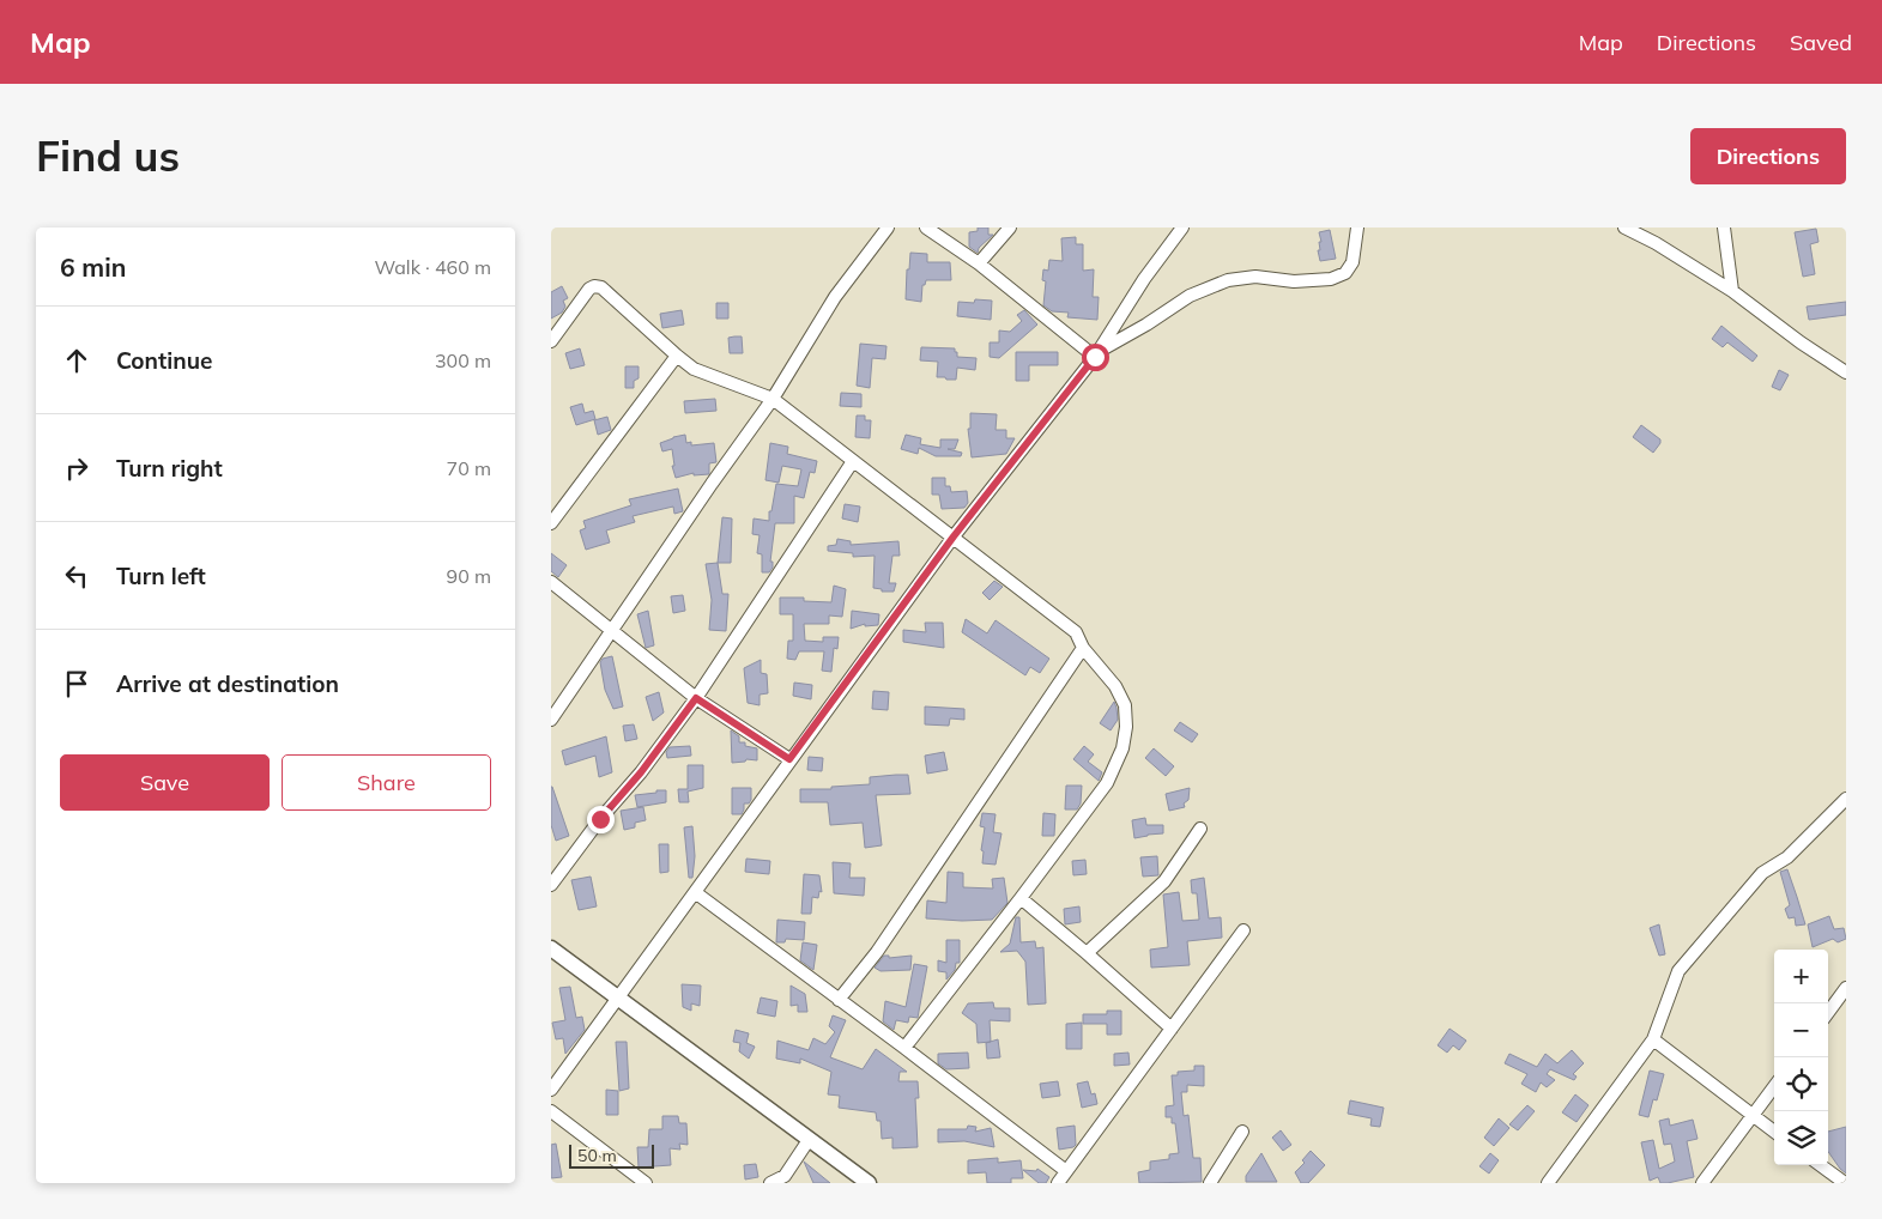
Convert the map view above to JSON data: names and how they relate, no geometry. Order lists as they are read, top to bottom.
{
  "scale_bar": "50 m",
  "page": {
    "header": "Map",
    "nav": ["Map", "Directions", "Saved"],
    "buttons": [
      "Directions",
      ["Save", "Share"]
    ],
    "title": "Find us",
    "heading": ["6 min", "Walk · 460 m"],
    "list": [
      ["Continue", "300 m"],
      ["Turn right", "70 m"],
      ["Turn left", "90 m"],
      "Arrive at destination"
    ],
    "map_buttons": ["+", "−"],
    "scale": "50 m"
  }
}
